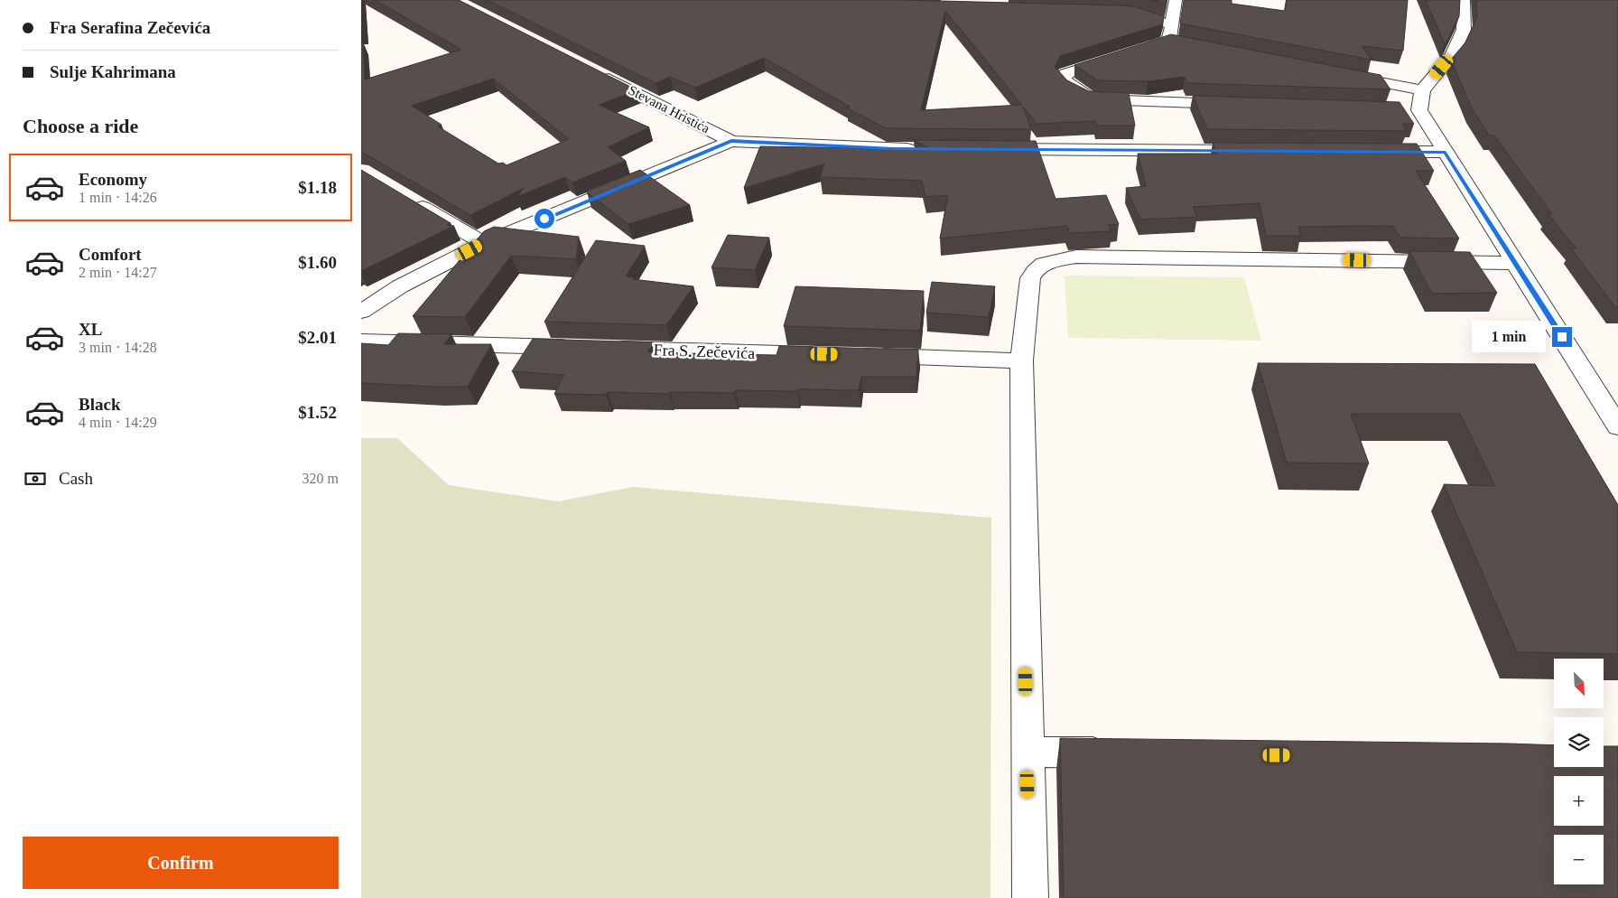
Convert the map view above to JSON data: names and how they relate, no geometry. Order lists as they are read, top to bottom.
{
  "streets": {
    "street": ["Stevana Hristića", "Fra S. Zečevića"]
  },
  "north": "bottom right",
  "page": {
    "banner": ["Fra Serafina Zečevića", "Sulje Kahrimana"],
    "heading": "Choose a ride",
    "list": [
      {
        "name": "Economy",
        "note": "1 min · 14:26",
        "value": "$1.18"
      },
      {
        "name": "Comfort",
        "note": "2 min · 14:27",
        "value": "$1.60"
      },
      {
        "name": "XL",
        "note": "3 min · 14:28",
        "value": "$2.01"
      },
      {
        "name": "Black",
        "note": "4 min · 14:29",
        "value": "$1.52"
      }
    ],
    "bubble": "1 min",
    "pay": ["Cash", "320 m"],
    "map_buttons": ["+", "−"],
    "buttons": "Confirm"
  }
}
